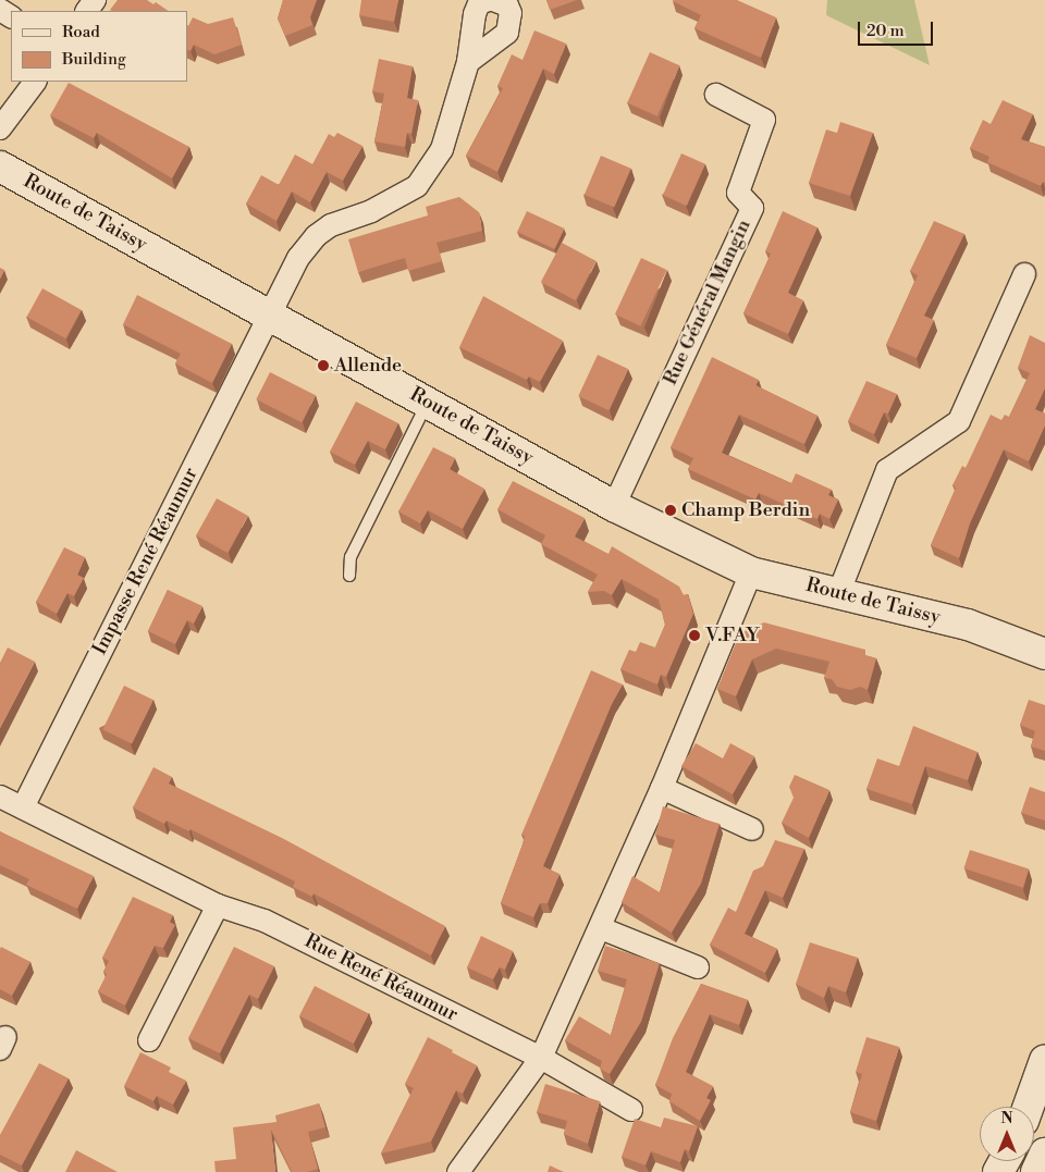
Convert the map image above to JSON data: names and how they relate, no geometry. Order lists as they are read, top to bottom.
{
  "streets": {
    "street": [
      "Route de Taissy",
      "Rue Général Mangin",
      "Impasse René Réaumur",
      "Rue René Réaumur"
    ]
  },
  "crossings": [
    ["Route de Taissy", "Rue Général Mangin"],
    ["Route de Taissy", "Impasse René Réaumur"],
    ["Impasse René Réaumur", "Rue René Réaumur"]
  ],
  "places": ["Allende", "Champ Berdin", "V.FAY"],
  "legend": ["Road", "Building"],
  "scale_bar": "20 m",
  "north": "top"
}
